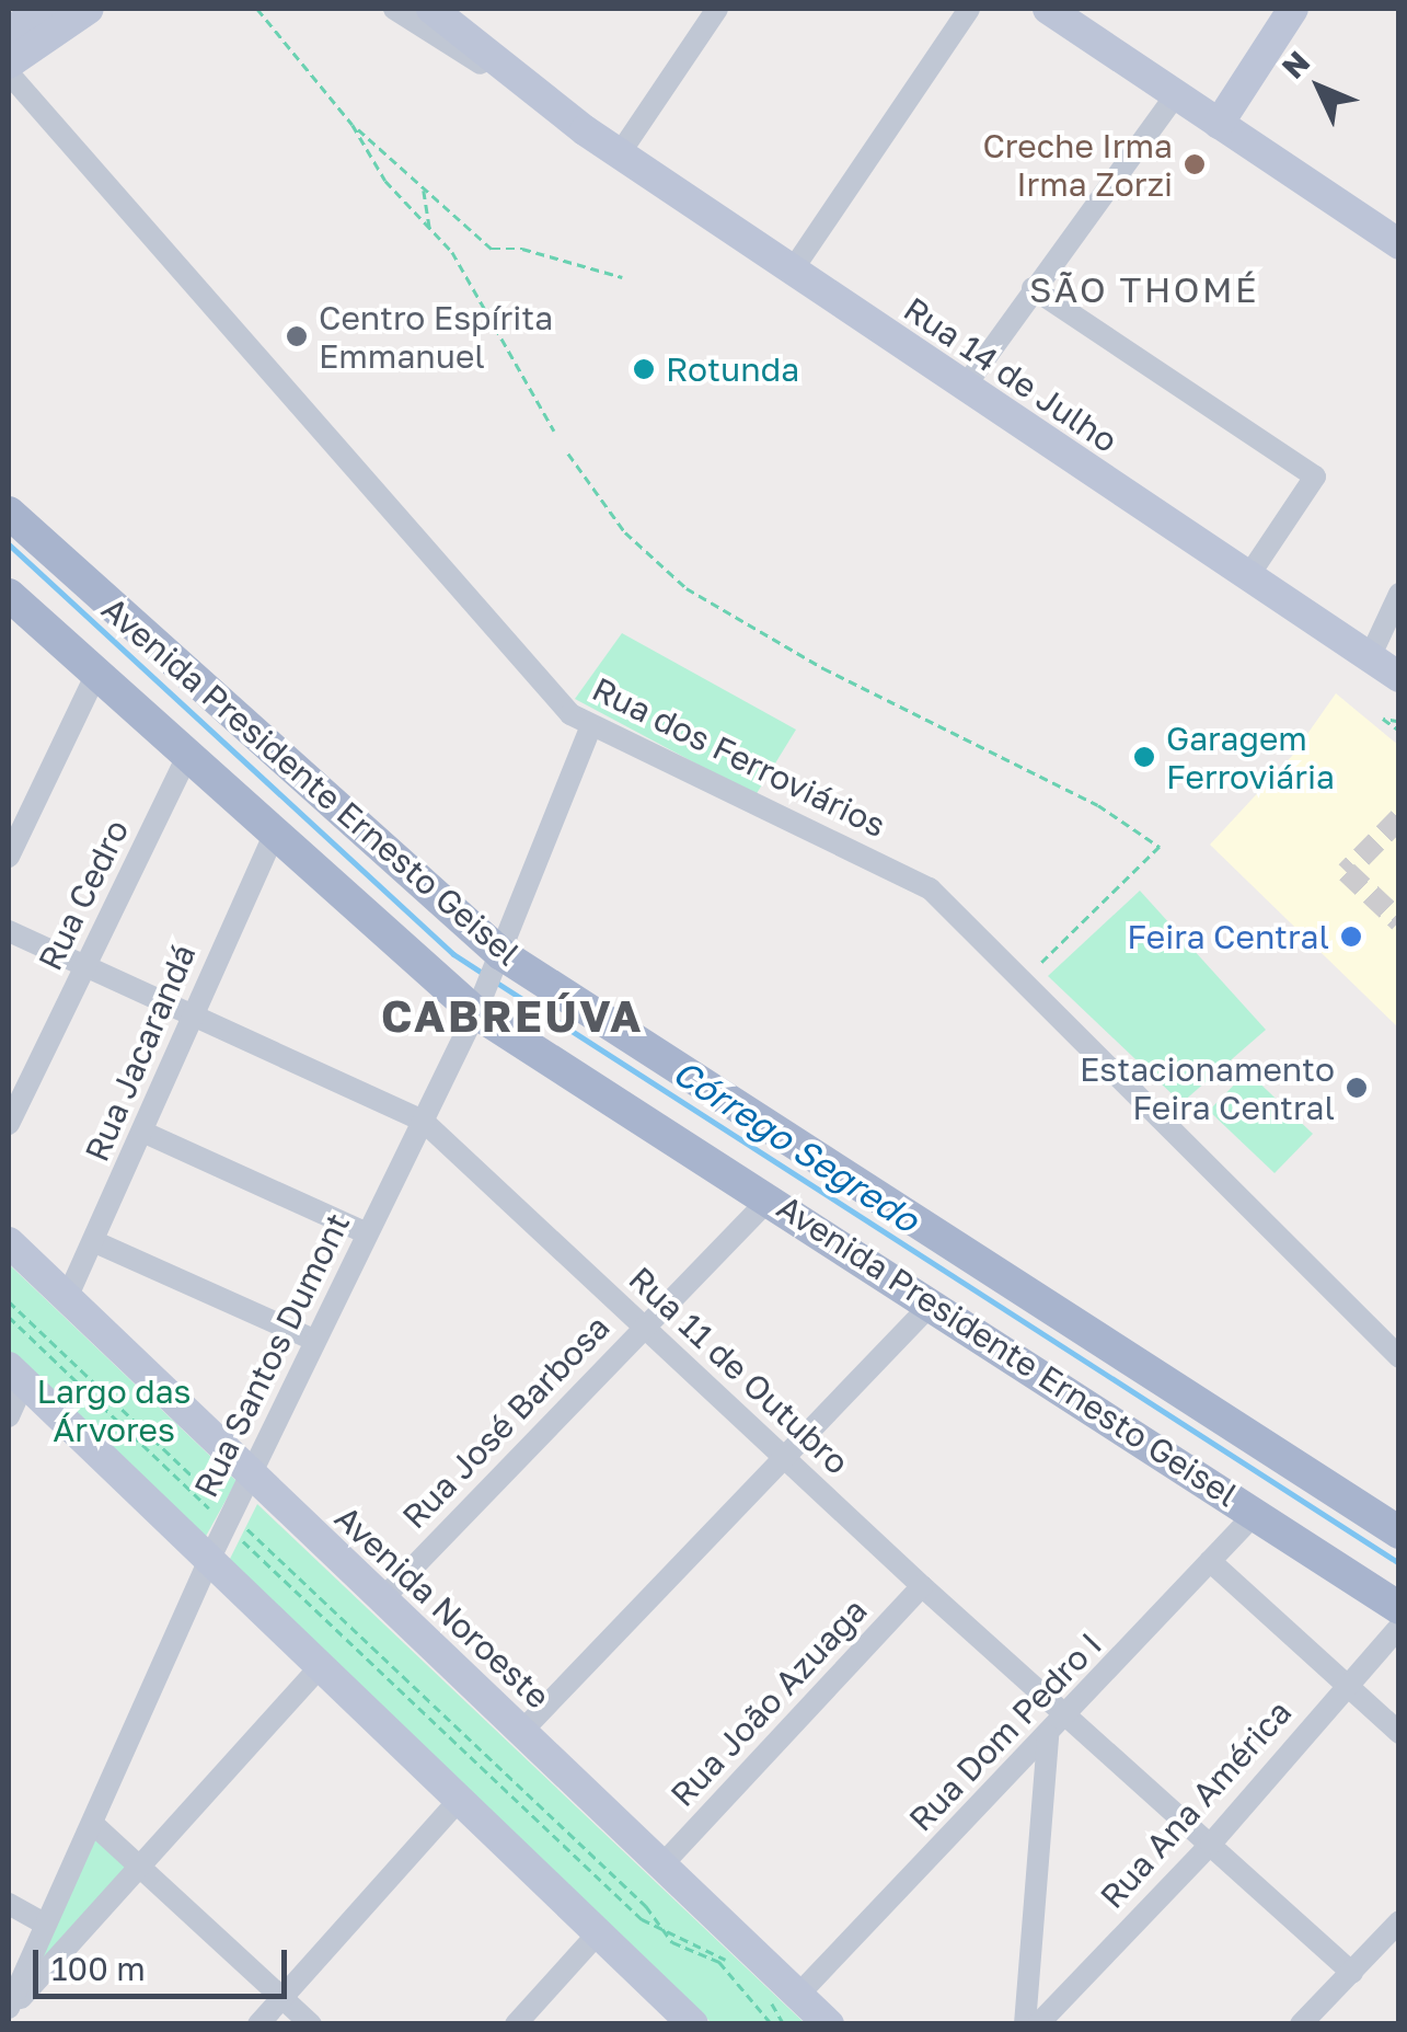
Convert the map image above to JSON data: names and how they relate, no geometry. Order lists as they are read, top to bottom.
{
  "streets": {
    "main road": ["Rua 14 de Julho", "Avenida Presidente Ernesto Geisel", "Avenida Noroeste"],
    "street": [
      "Rua dos Ferroviários",
      "Rua Cedro",
      "Rua Jacarandá",
      "Rua Santos Dumont",
      "Rua 11 de Outubro",
      "Rua José Barbosa",
      "Rua João Azuaga",
      "Rua Dom Pedro I",
      "Rua Ana América"
    ]
  },
  "crossings": [
    ["Rua dos Ferroviários", "Rua Santos Dumont"],
    ["Avenida Presidente Ernesto Geisel", "Rua Cedro"],
    ["Avenida Presidente Ernesto Geisel", "Rua Jacarandá"],
    ["Avenida Presidente Ernesto Geisel", "Rua Santos Dumont"],
    ["Avenida Presidente Ernesto Geisel", "Rua José Barbosa"],
    ["Avenida Presidente Ernesto Geisel", "Rua Dom Pedro I"],
    ["Rua Cedro", "Rua 11 de Outubro"],
    ["Rua Jacarandá", "Rua 11 de Outubro"],
    ["Rua Jacarandá", "Avenida Noroeste"],
    ["Rua Santos Dumont", "Rua 11 de Outubro"],
    ["Rua Santos Dumont", "Avenida Noroeste"],
    ["Rua 11 de Outubro", "Rua José Barbosa"],
    ["Rua 11 de Outubro", "Rua João Azuaga"],
    ["Rua 11 de Outubro", "Rua Dom Pedro I"],
    ["Rua 11 de Outubro", "Rua Ana América"],
    ["Rua José Barbosa", "Avenida Noroeste"],
    ["Avenida Noroeste", "Rua João Azuaga"],
    ["Avenida Noroeste", "Rua Dom Pedro I"]
  ],
  "districts": ["SÃO THOMÉ", "CABREÚVA"],
  "water": ["Córrego Segredo"],
  "parks": ["Largo das Árvores"],
  "places": [
    "Creche Irma Irma Zorzi",
    "Centro Espírita Emmanuel",
    "Rotunda",
    "Garagem Ferroviária",
    "Feira Central",
    "Estacionamento Feira Central"
  ],
  "scale_bar": "100 m",
  "north": "top left"
}
